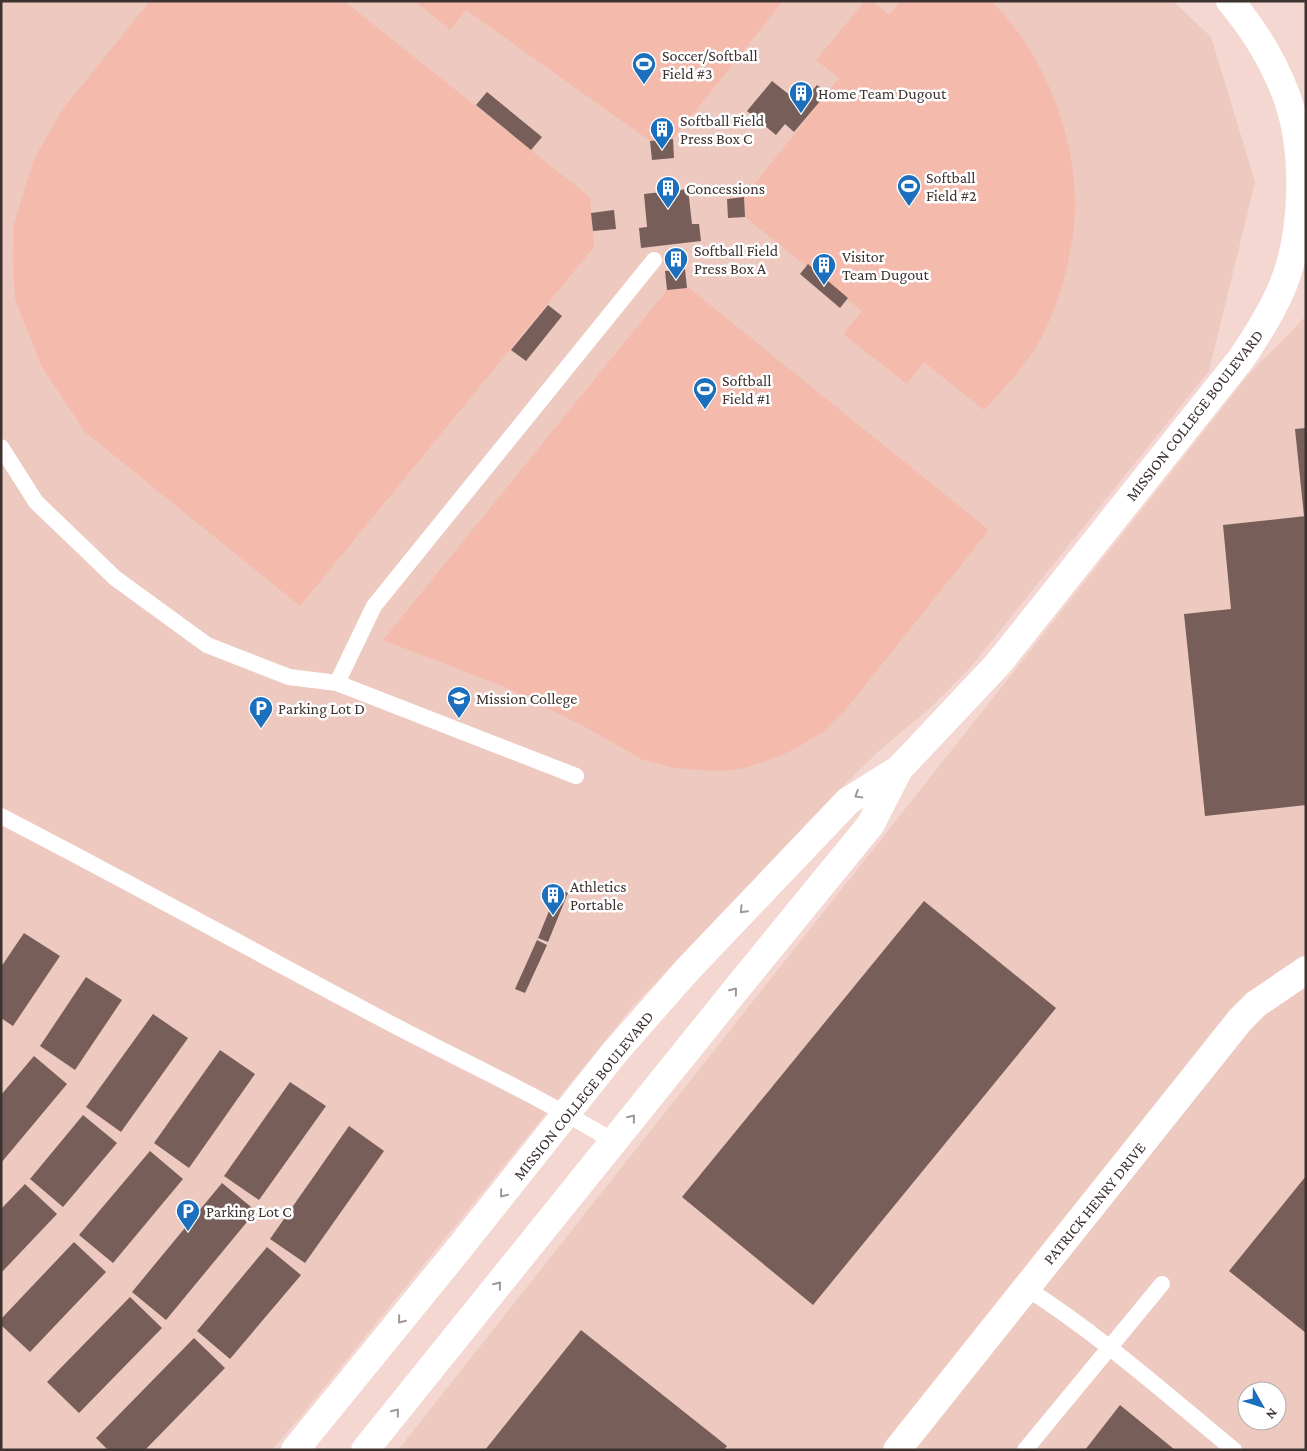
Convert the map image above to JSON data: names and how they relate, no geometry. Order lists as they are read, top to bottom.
{
  "streets": {
    "street": ["MISSION COLLEGE BOULEVARD", "PATRICK HENRY DRIVE"]
  },
  "places": {
    "sports": ["Soccer/Softball Field #3", "Softball Field #2", "Softball Field #1"],
    "building": [
      "Home Team Dugout",
      "Softball Field Press Box C",
      "Concessions",
      "Softball Field Press Box A",
      "Visitor Team Dugout",
      "Athletics Portable"
    ],
    "school or university": ["Mission College"],
    "parking": ["Parking Lot D", "Parking Lot C"]
  },
  "north": "bottom right"
}
